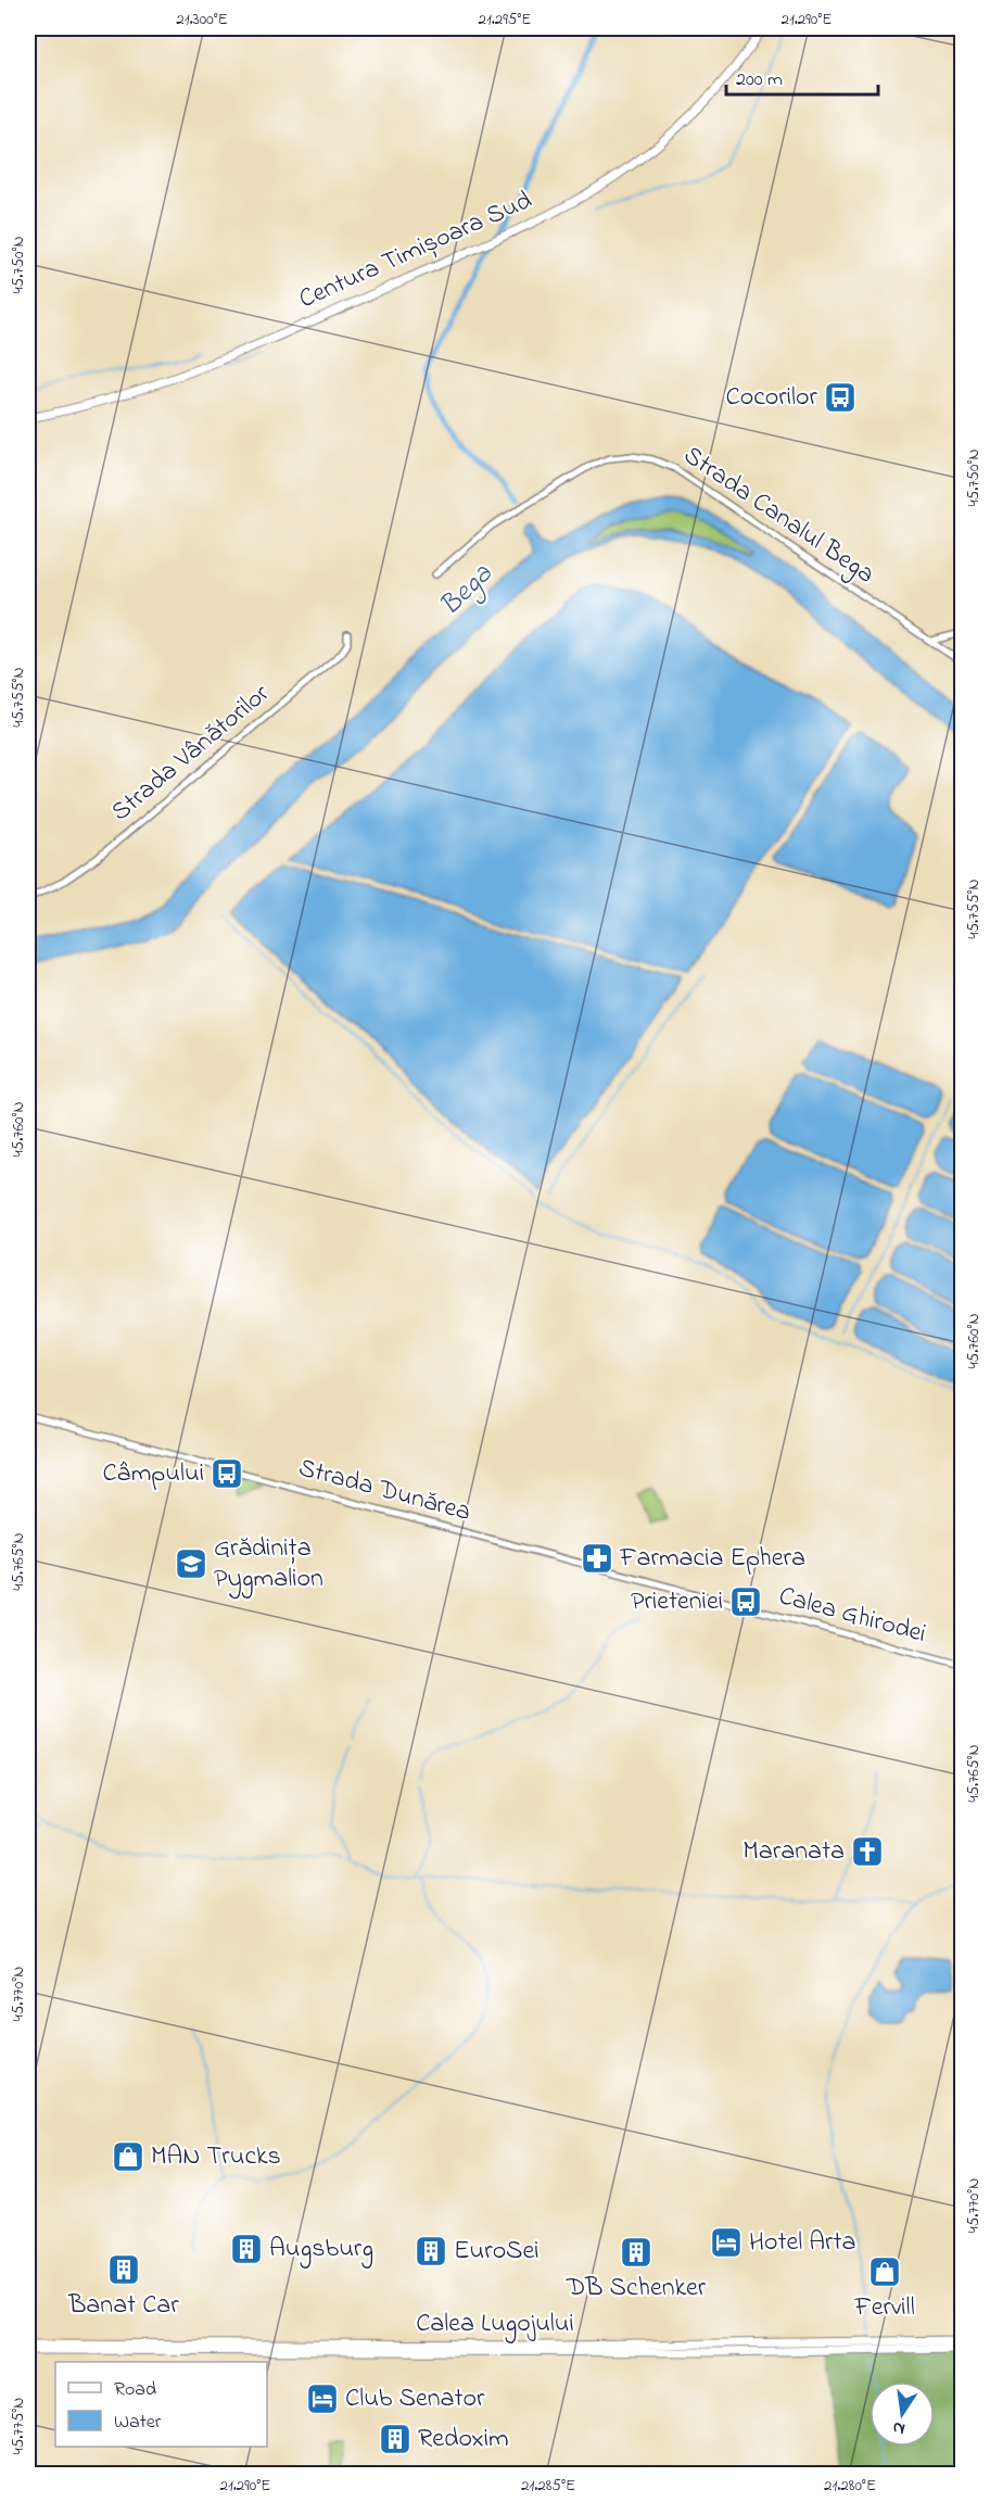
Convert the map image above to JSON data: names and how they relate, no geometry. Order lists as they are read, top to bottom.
{
  "streets": {
    "main road": ["Centura Timișoara Sud", "Calea Lugojului"],
    "street": [
      "Strada Canalul Bega",
      "Strada Vânătorilor",
      "Strada Dunărea",
      "Calea Ghirodei"
    ]
  },
  "crossings": [
    ["Strada Dunărea", "Calea Ghirodei"]
  ],
  "water": ["Bega"],
  "places": {
    "bus stop": ["Cocorilor", "Câmpului", "Prieteniei"],
    "pharmacy": ["Farmacia Ephera"],
    "school or university": ["Grădinița Pygmalion"],
    "church": ["Maranata"],
    "shop": ["MAN Trucks", "Fervill"],
    "hotel": ["Hotel Arta", "Club Senator"],
    "building": [
      "Augsburg",
      "EuroSei",
      "DB Schenker",
      "Banat Car",
      "Redoxim"
    ]
  },
  "legend": ["Road", "Water"],
  "scale_bar": "200 m",
  "north": "bottom",
  "coordinates": [
    "21.300°E",
    "21.295°E",
    "21.290°E",
    "45.750°N",
    "45.755°N",
    "45.760°N",
    "45.765°N",
    "45.770°N",
    "45.775°N",
    "21.285°E",
    "21.280°E"
  ]
}
